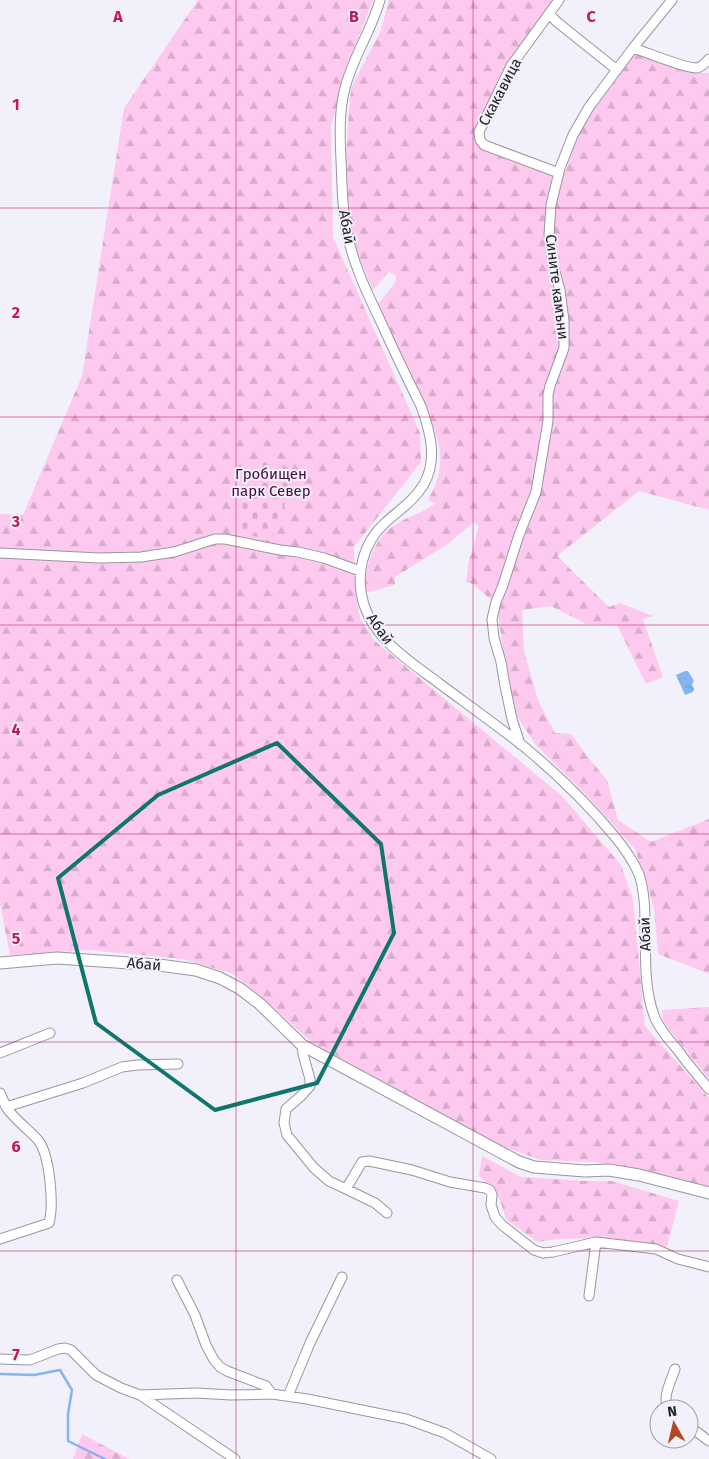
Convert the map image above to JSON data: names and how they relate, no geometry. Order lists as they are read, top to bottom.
{
  "streets": {
    "street": ["Скакавица", "Абай", "Сините камъни"]
  },
  "crossings": [
    ["Скакавица", "Сините камъни"],
    ["Абай", "Сините камъни"]
  ],
  "parks": ["Гробищен парк Север"],
  "north": "top",
  "grid": {
    "columns": ["A", "B", "C"],
    "rows": [
      "1",
      "2",
      "3",
      "4",
      "5",
      "6",
      "7"
    ]
  }
}
